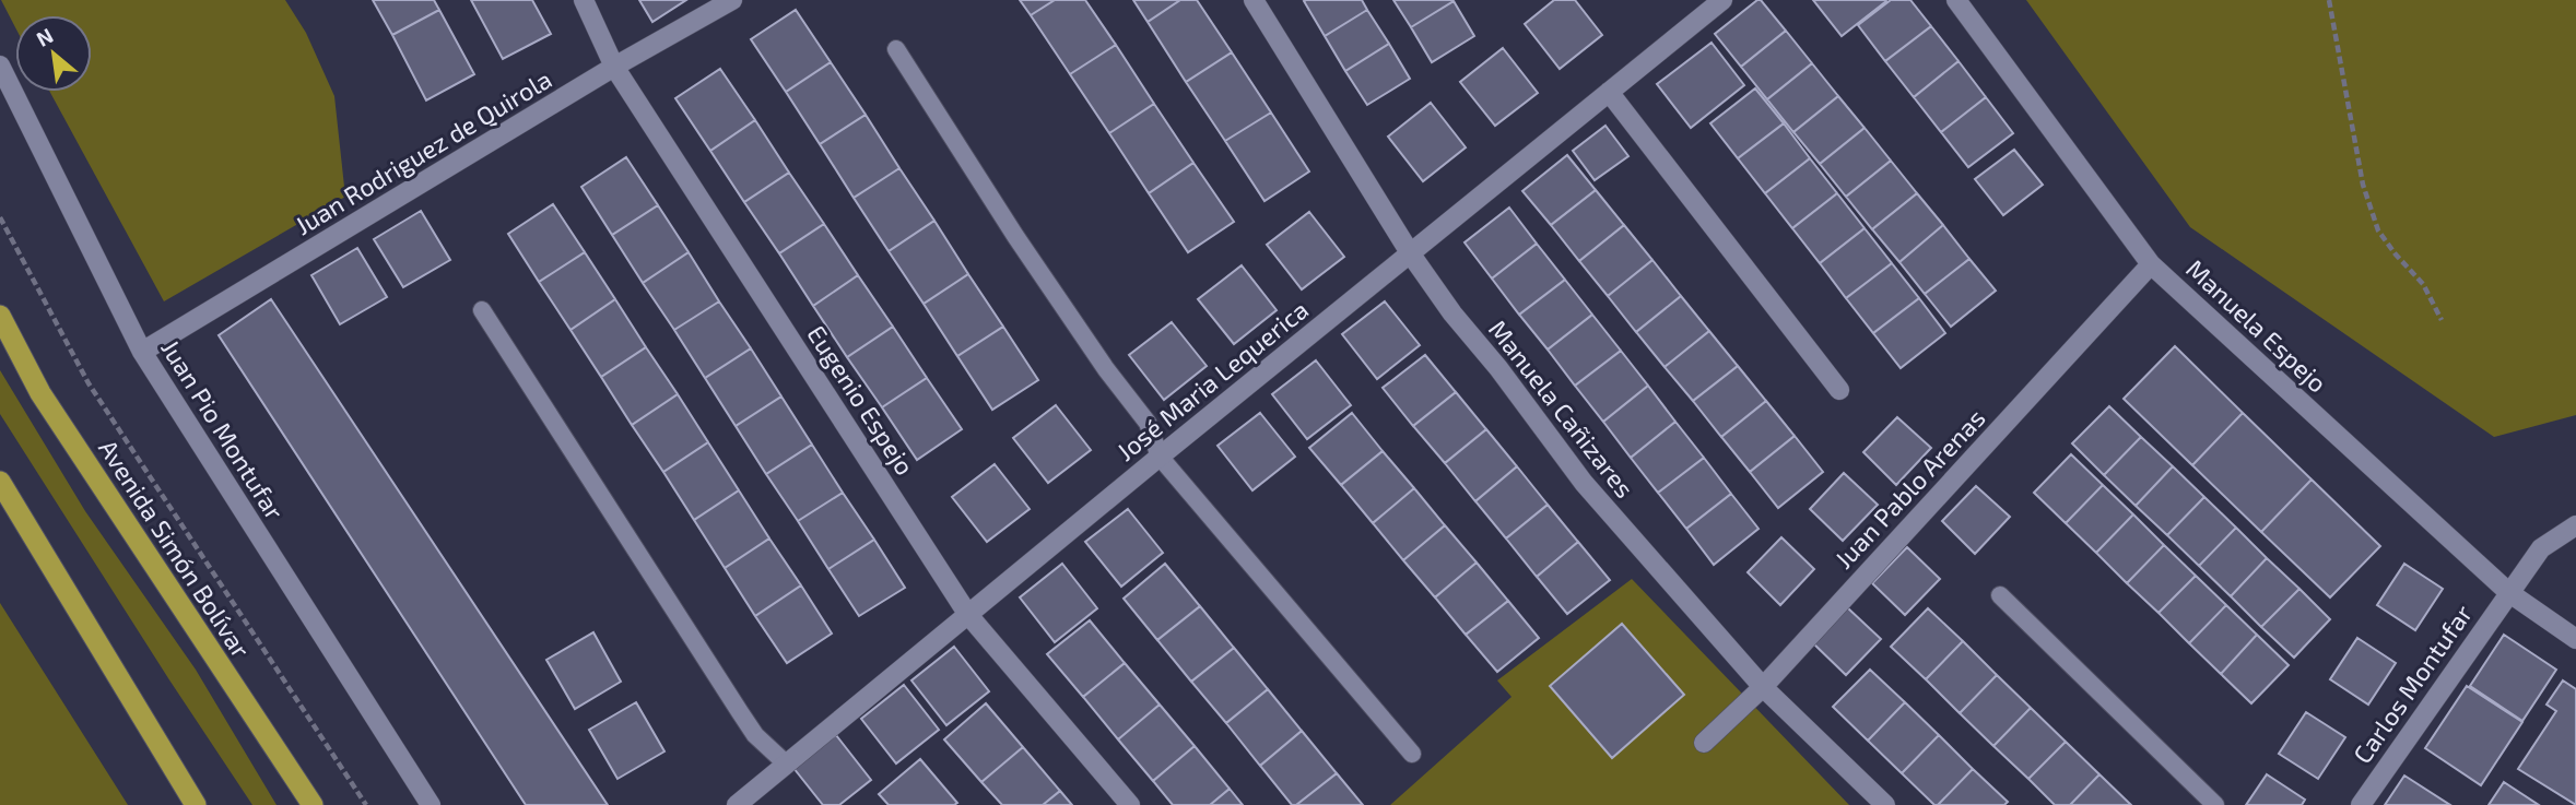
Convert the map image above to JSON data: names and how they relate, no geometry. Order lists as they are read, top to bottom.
{
  "streets": {
    "highway": ["Avenida Simón Bolívar"],
    "street": [
      "Juan Rodriguez de Quirola",
      "Manuela Espejo",
      "José Maria Lequerica",
      "Eugenio Espejo",
      "Manuela Cañizares",
      "Juan Pio Montufar",
      "Juan Pablo Arenas",
      "Carlos Montufar"
    ]
  },
  "crossings": [
    ["Juan Rodriguez de Quirola", "Eugenio Espejo"],
    ["Juan Rodriguez de Quirola", "Juan Pio Montufar"],
    ["Manuela Espejo", "Juan Pablo Arenas"],
    ["Manuela Espejo", "Carlos Montufar"],
    ["José Maria Lequerica", "Eugenio Espejo"],
    ["José Maria Lequerica", "Manuela Cañizares"],
    ["Manuela Cañizares", "Juan Pablo Arenas"]
  ],
  "north": "top left"
}
